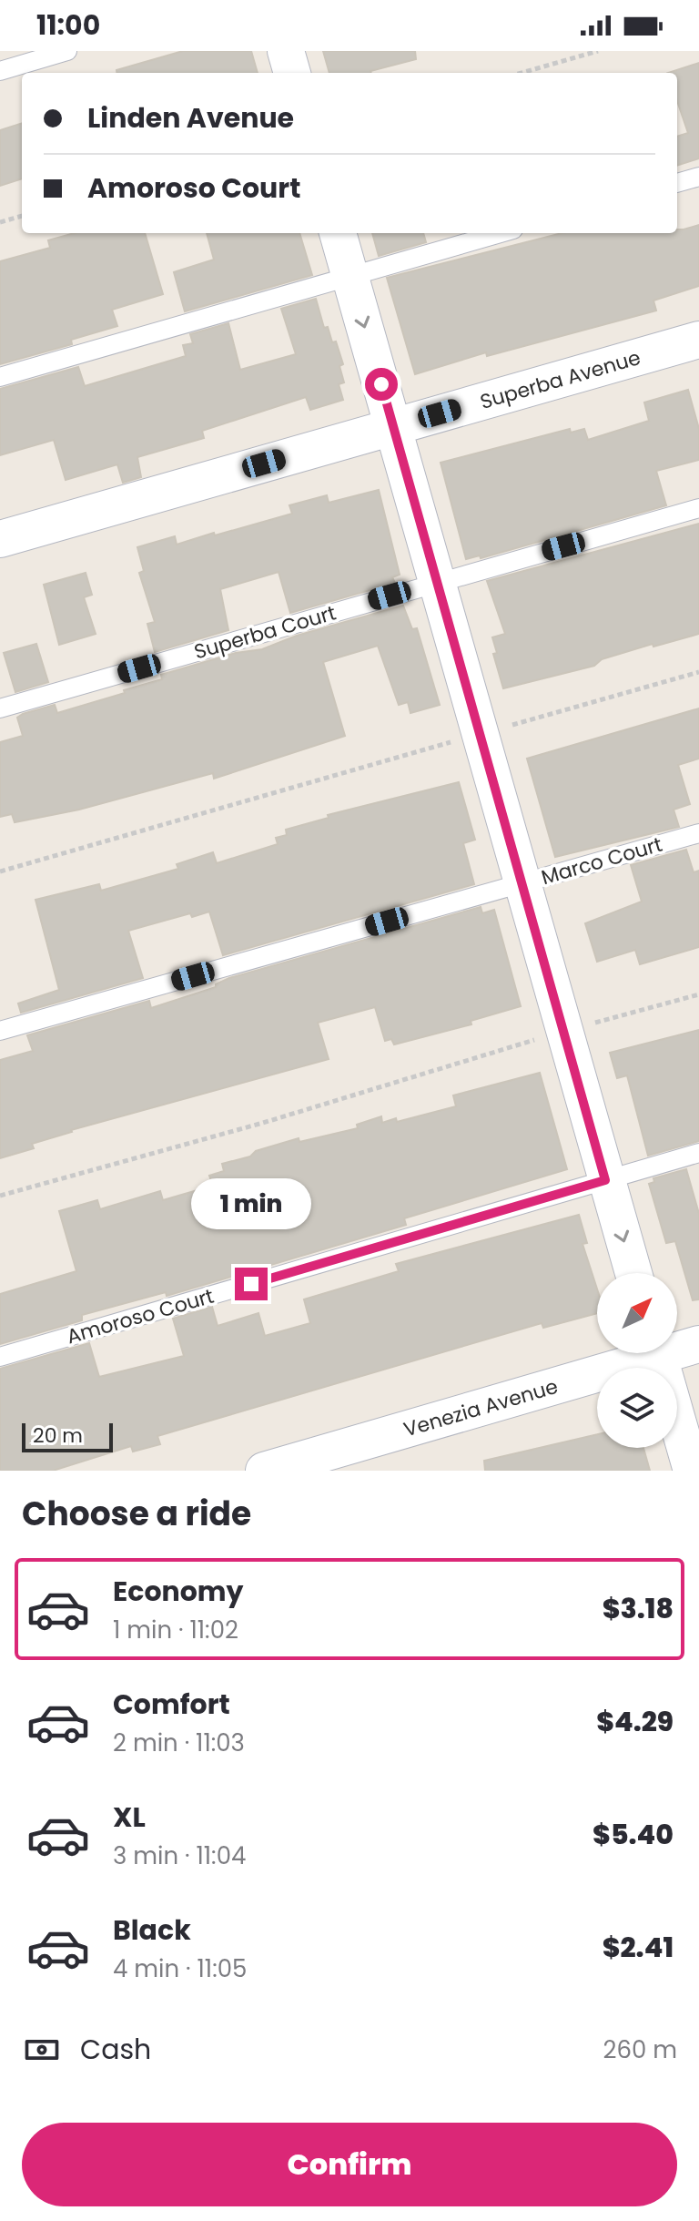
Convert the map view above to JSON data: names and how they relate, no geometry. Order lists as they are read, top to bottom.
{
  "streets": {
    "street": ["Superba Avenue", "Venezia Avenue"],
    "lane": ["Superba Court", "Marco Court", "Amoroso Court"]
  },
  "scale_bar": "20 m",
  "north": "top right",
  "page": {
    "status": "11:00",
    "banner": ["Linden Avenue", "Amoroso Court"],
    "bubble": "1 min",
    "scale": "20 m",
    "heading": "Choose a ride",
    "list": [
      {
        "name": "Economy",
        "note": "1 min · 11:02",
        "value": "$3.18"
      },
      {
        "name": "Comfort",
        "note": "2 min · 11:03",
        "value": "$4.29"
      },
      {
        "name": "XL",
        "note": "3 min · 11:04",
        "value": "$5.40"
      },
      {
        "name": "Black",
        "note": "4 min · 11:05",
        "value": "$2.41"
      }
    ],
    "pay": ["Cash", "260 m"],
    "buttons": "Confirm"
  }
}
